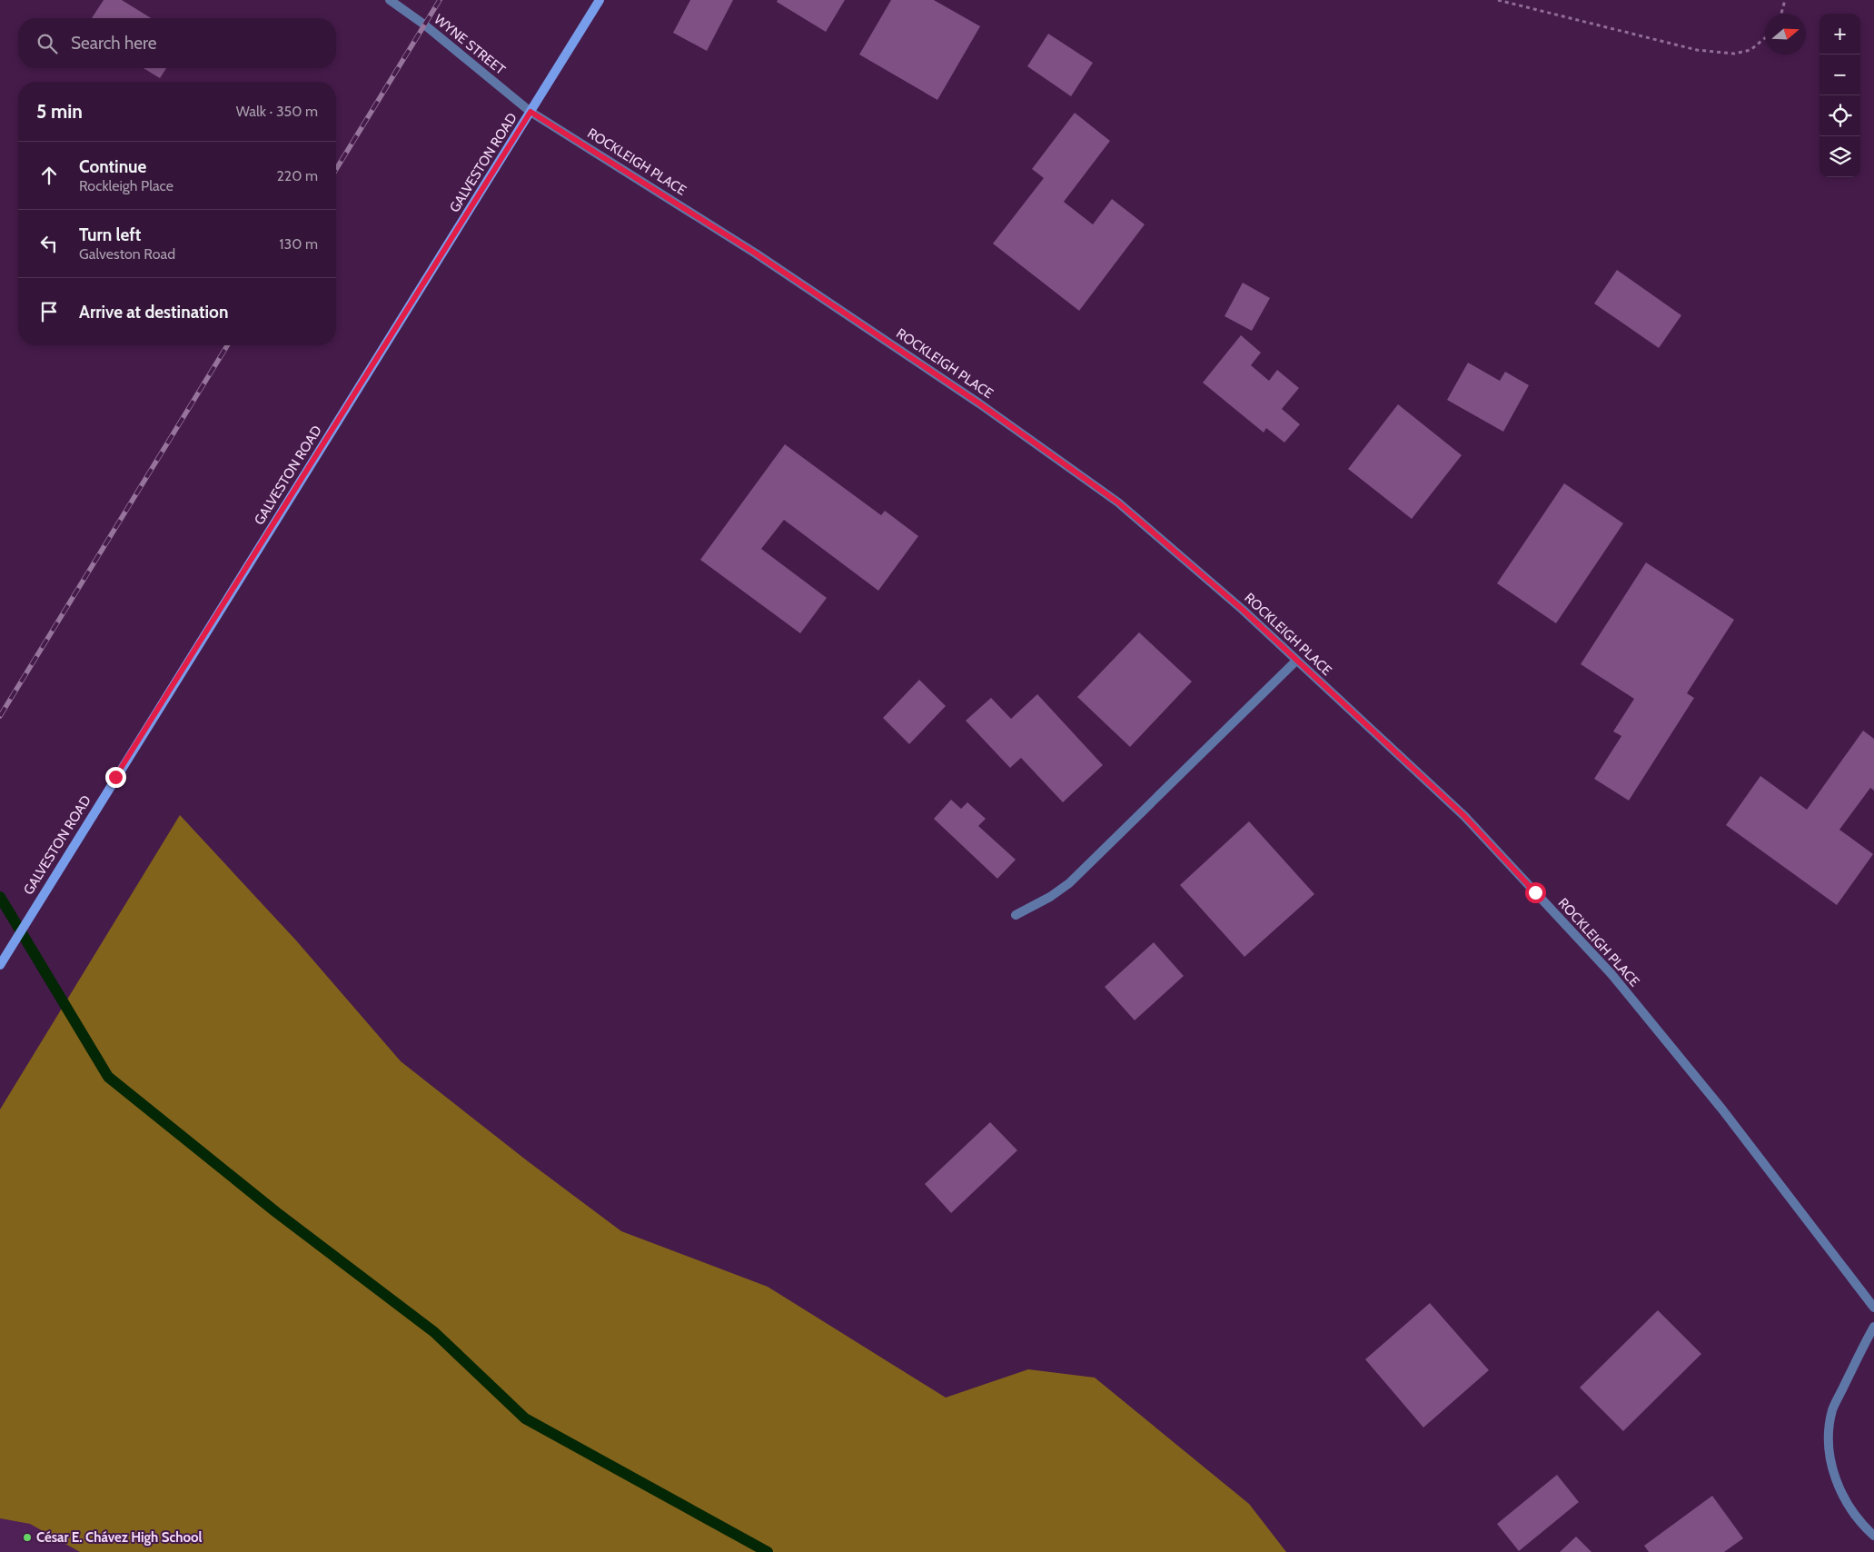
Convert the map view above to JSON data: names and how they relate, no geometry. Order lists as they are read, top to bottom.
{
  "streets": {
    "main road": ["GALVESTON ROAD"],
    "street": ["WYNE STREET", "ROCKLEIGH PLACE"]
  },
  "crossings": [
    ["WYNE STREET", "ROCKLEIGH PLACE"],
    ["WYNE STREET", "GALVESTON ROAD"],
    ["ROCKLEIGH PLACE", "GALVESTON ROAD"]
  ],
  "places": ["César E. Chávez High School"],
  "north": "right",
  "page": {
    "map_buttons": ["+", "−"],
    "search": "Search here",
    "heading": ["5 min", "Walk · 350 m"],
    "list": [
      ["Continue", "Rockleigh Place", "220 m"],
      ["Turn left", "Galveston Road", "130 m"],
      "Arrive at destination"
    ]
  }
}
